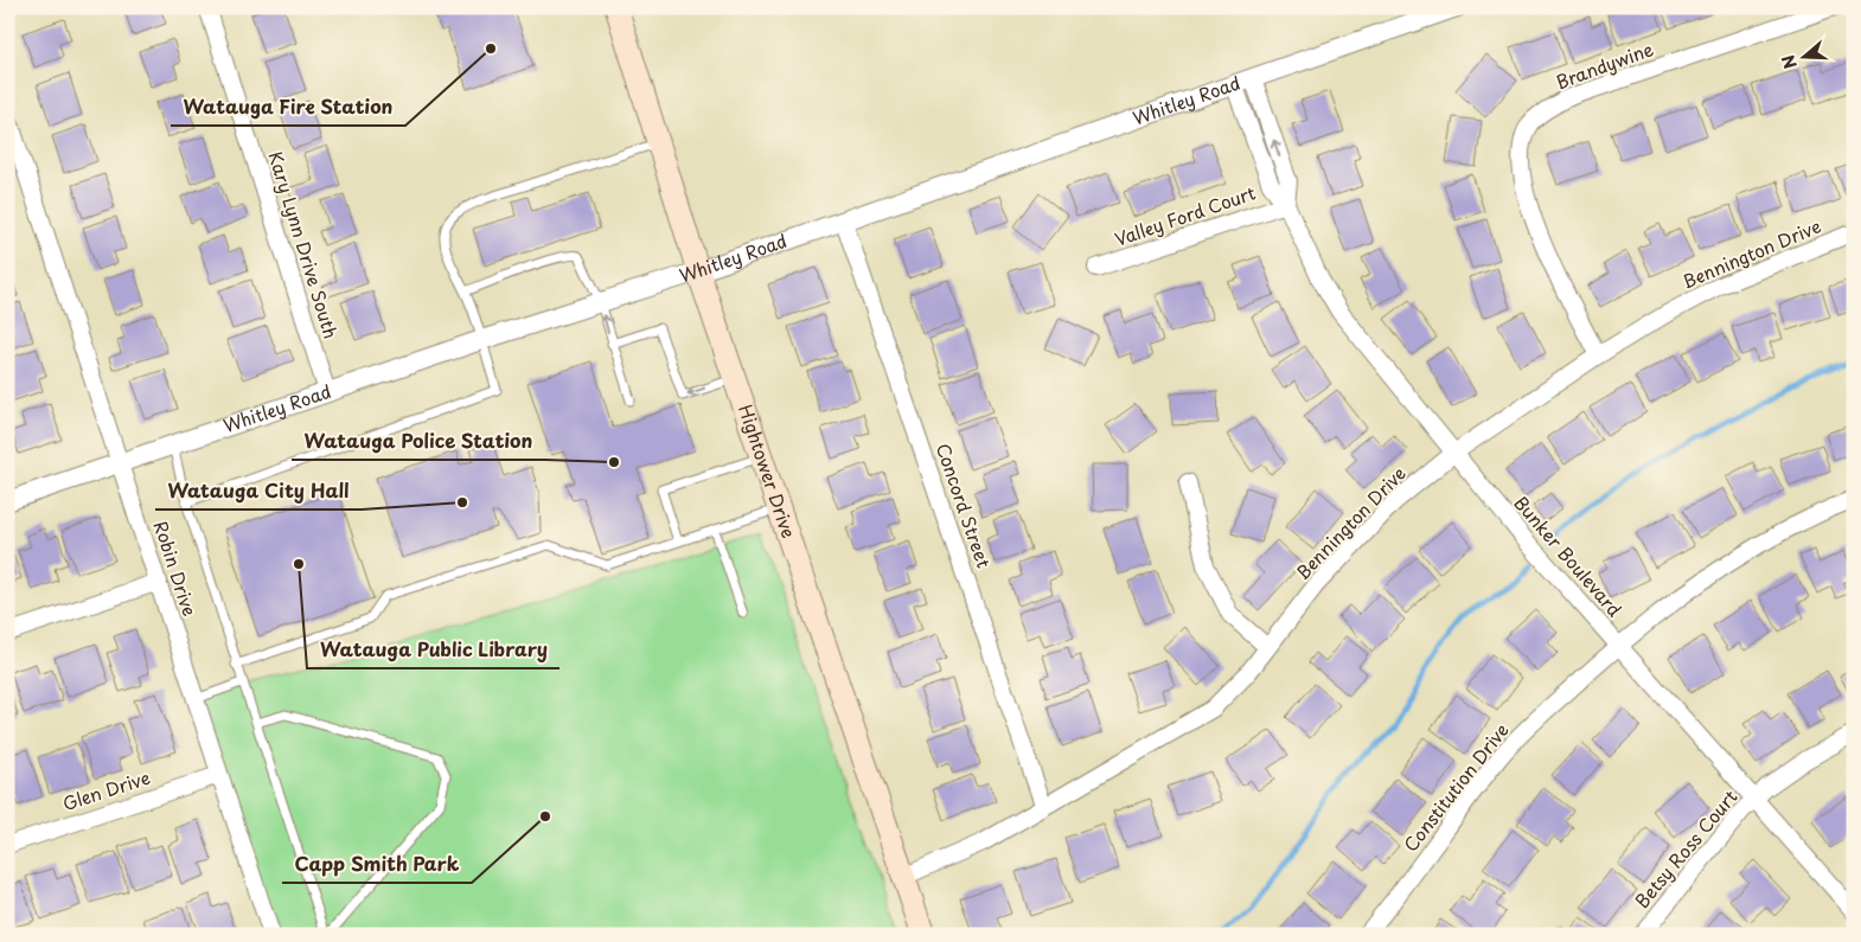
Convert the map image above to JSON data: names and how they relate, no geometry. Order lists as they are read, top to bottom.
{
  "streets": {
    "main road": ["Hightower Drive"],
    "street": [
      "Brandywine",
      "Whitley Road",
      "Valley Ford Court",
      "Kary Lynn Drive South",
      "Bennington Drive",
      "Concord Street",
      "Bunker Boulevard",
      "Robin Drive",
      "Constitution Drive",
      "Glen Drive",
      "Betsy Ross Court"
    ]
  },
  "crossings": [
    ["Brandywine", "Bennington Drive"],
    ["Whitley Road", "Kary Lynn Drive South"],
    ["Whitley Road", "Hightower Drive"],
    ["Whitley Road", "Concord Street"],
    ["Whitley Road", "Bunker Boulevard"],
    ["Whitley Road", "Robin Drive"],
    ["Valley Ford Court", "Bunker Boulevard"],
    ["Bennington Drive", "Hightower Drive"],
    ["Bennington Drive", "Concord Street"],
    ["Bennington Drive", "Bunker Boulevard"],
    ["Bunker Boulevard", "Constitution Drive"],
    ["Bunker Boulevard", "Betsy Ross Court"],
    ["Robin Drive", "Glen Drive"]
  ],
  "places": [
    "Watauga Fire Station",
    "Watauga Police Station",
    "Watauga City Hall",
    "Watauga Public Library",
    "Capp Smith Park"
  ],
  "north": "left"
}
